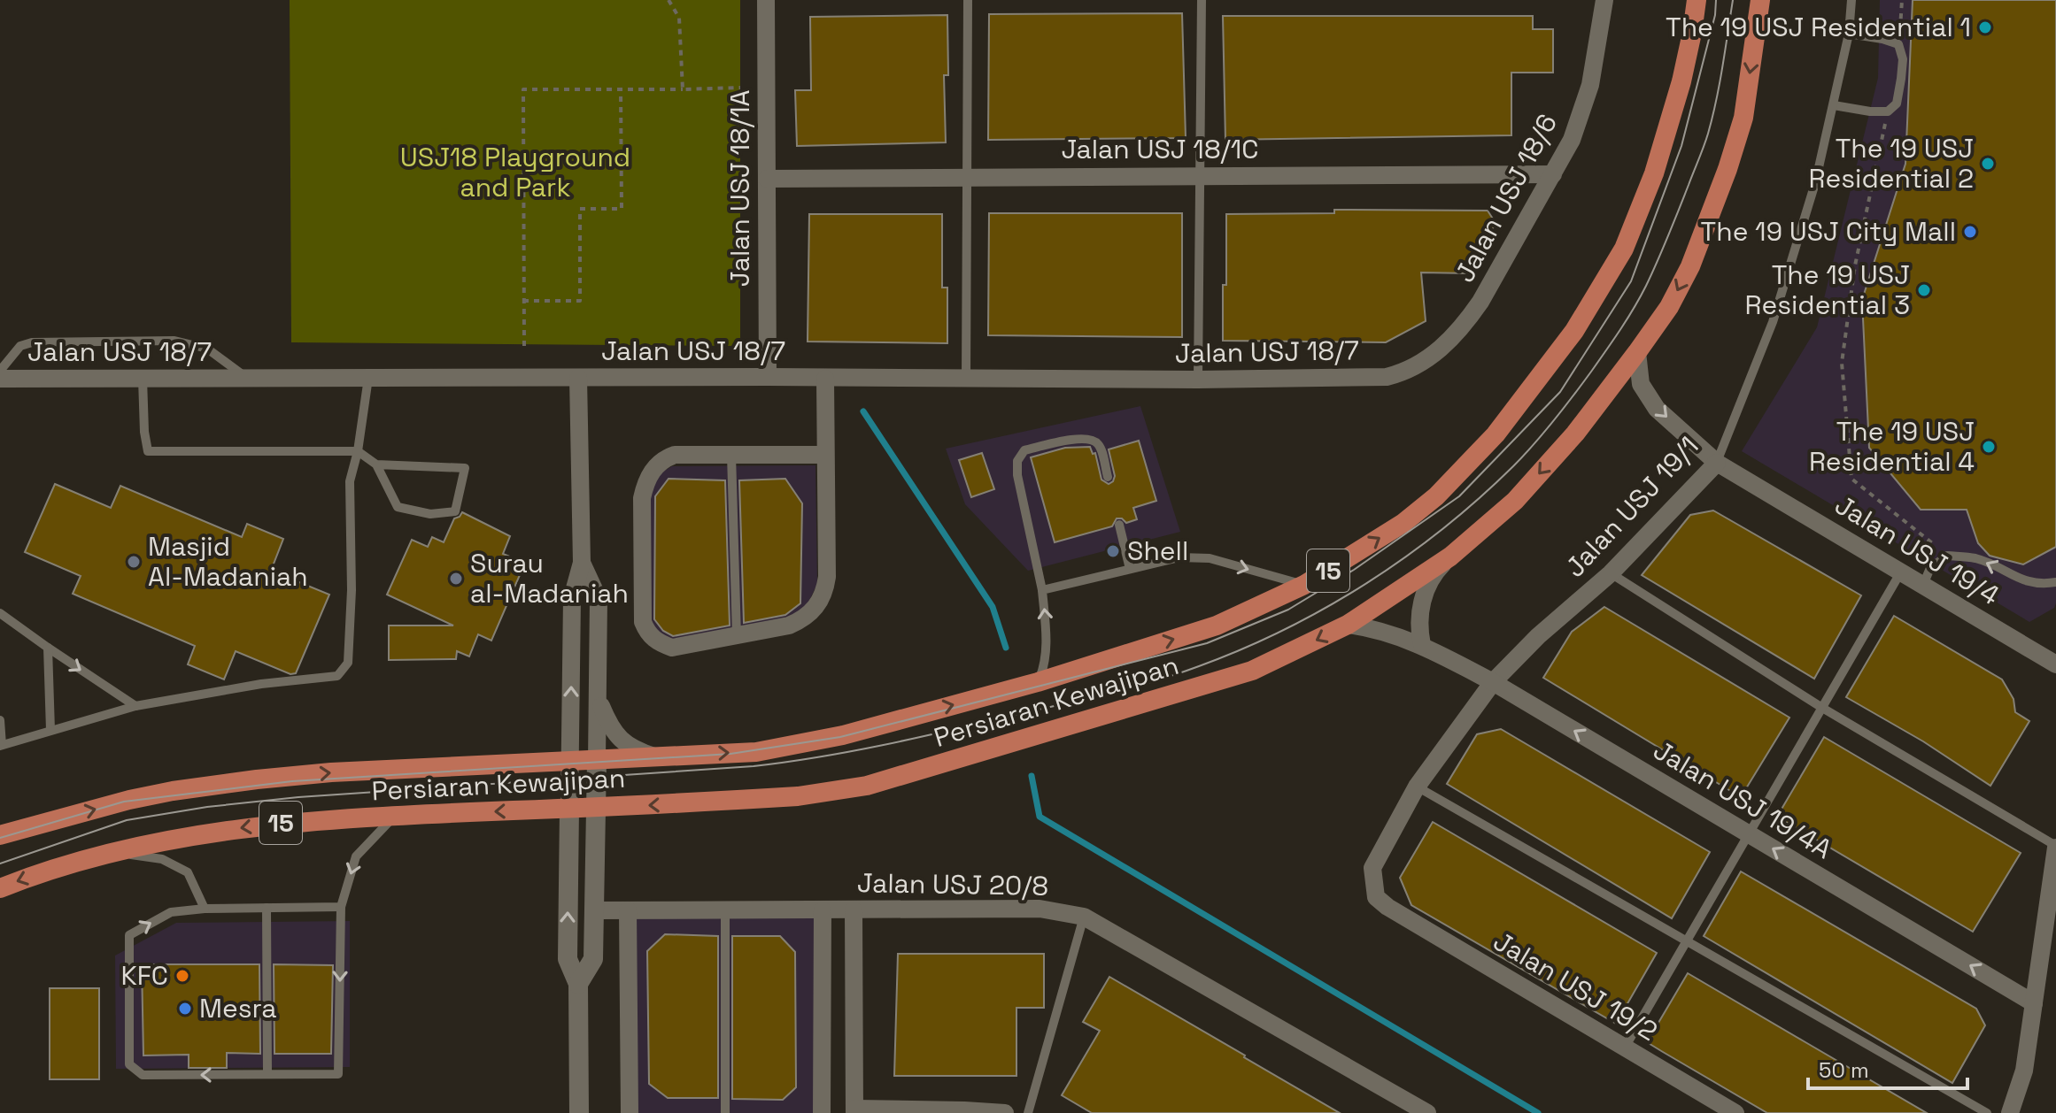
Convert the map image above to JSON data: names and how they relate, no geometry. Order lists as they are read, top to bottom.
{
  "streets": {
    "main road": ["15", "Persiaran Kewajipan"],
    "street": [
      "Jalan USJ 18/1C",
      "Jalan USJ 18/1A",
      "Jalan USJ 18/6",
      "Jalan USJ 18/7",
      "Jalan USJ 19/1",
      "Jalan USJ 19/4",
      "Jalan USJ 19/4A",
      "Jalan USJ 20/8",
      "Jalan USJ 19/2"
    ]
  },
  "crossings": [
    ["Jalan USJ 18/1C", "Jalan USJ 18/1A"],
    ["Jalan USJ 18/1C", "Jalan USJ 18/6"],
    ["Jalan USJ 18/1A", "Jalan USJ 18/7"],
    ["Jalan USJ 18/6", "Jalan USJ 18/7"],
    ["Jalan USJ 19/1", "Jalan USJ 19/4"],
    ["Jalan USJ 19/1", "Jalan USJ 19/4A"],
    ["Jalan USJ 19/1", "Jalan USJ 19/2"],
    ["Jalan USJ 19/4", "Persiaran Kewajipan"],
    ["Persiaran Kewajipan", "Jalan USJ 19/4A"]
  ],
  "one_way": ["Jalan USJ 19/4A"],
  "parks": ["USJ18 Playground and Park"],
  "places": [
    "The 19 USJ Residential 1",
    "The 19 USJ Residential 2",
    "The 19 USJ City Mall",
    "The 19 USJ Residential 3",
    "The 19 USJ Residential 4",
    "Shell",
    "Masjid Al-Madaniah",
    "Surau al-Madaniah",
    "KFC",
    "Mesra"
  ],
  "scale_bar": "50 m"
}
